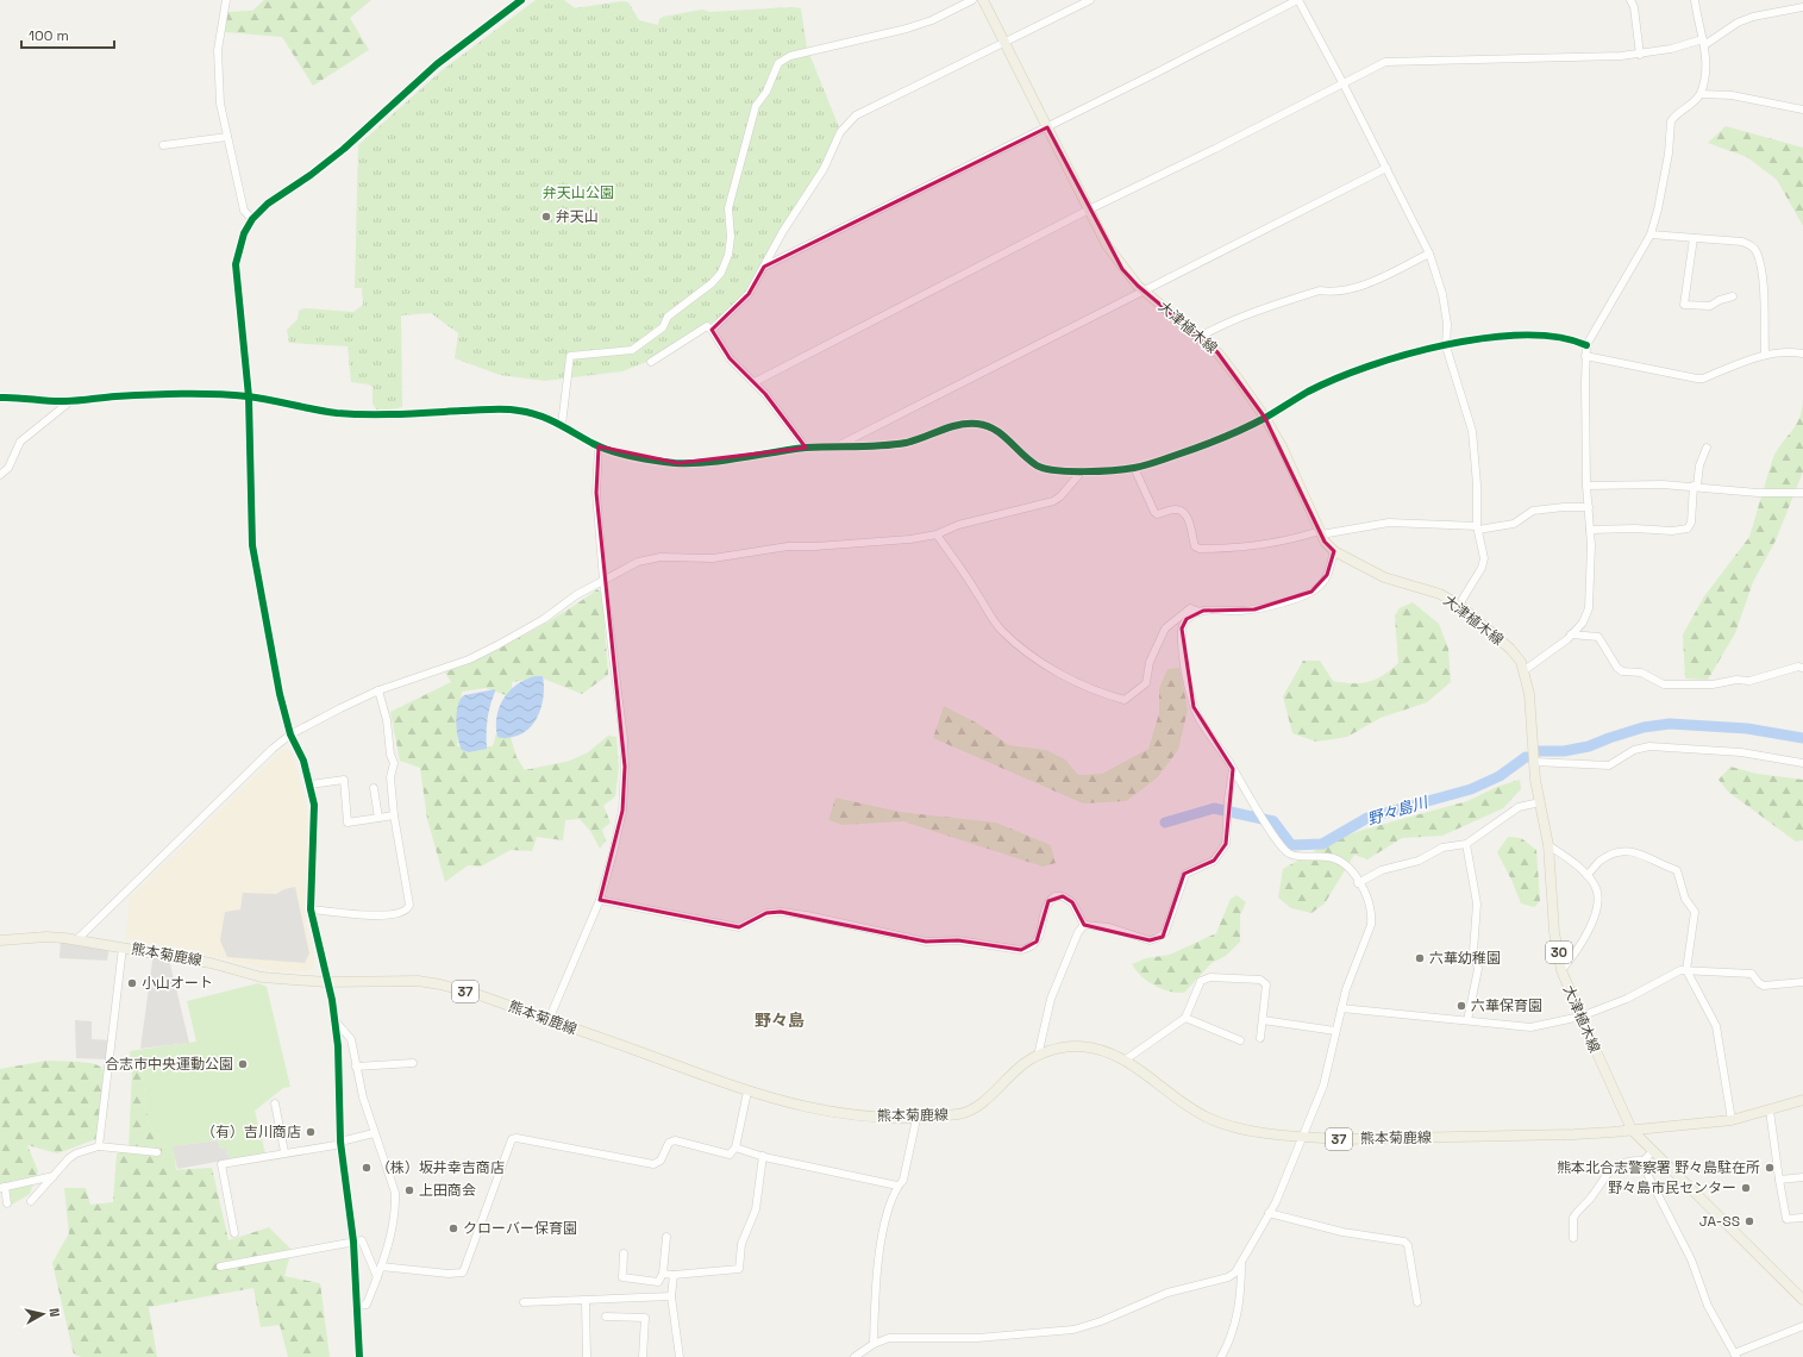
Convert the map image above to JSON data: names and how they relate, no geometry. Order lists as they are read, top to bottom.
{
  "streets": {
    "main road": [
      "大津植木線",
      "30",
      "熊本菊鹿線",
      "37"
    ]
  },
  "crossings": [
    ["大津植木線", "熊本菊鹿線"]
  ],
  "districts": ["野々島"],
  "water": ["野々島川"],
  "parks": ["弁天山公園"],
  "places": [
    "弁天山",
    "六華幼稚園",
    "小山オート",
    "六華保育園",
    "合志市中央運動公園",
    "（有）吉川商店",
    "（株）坂井幸吉商店",
    "熊本北合志警察署 野々島駐在所",
    "野々島市民センター",
    "上田商会",
    "JA-SS",
    "クローバー保育園"
  ],
  "scale_bar": "100 m",
  "north": "right"
}
